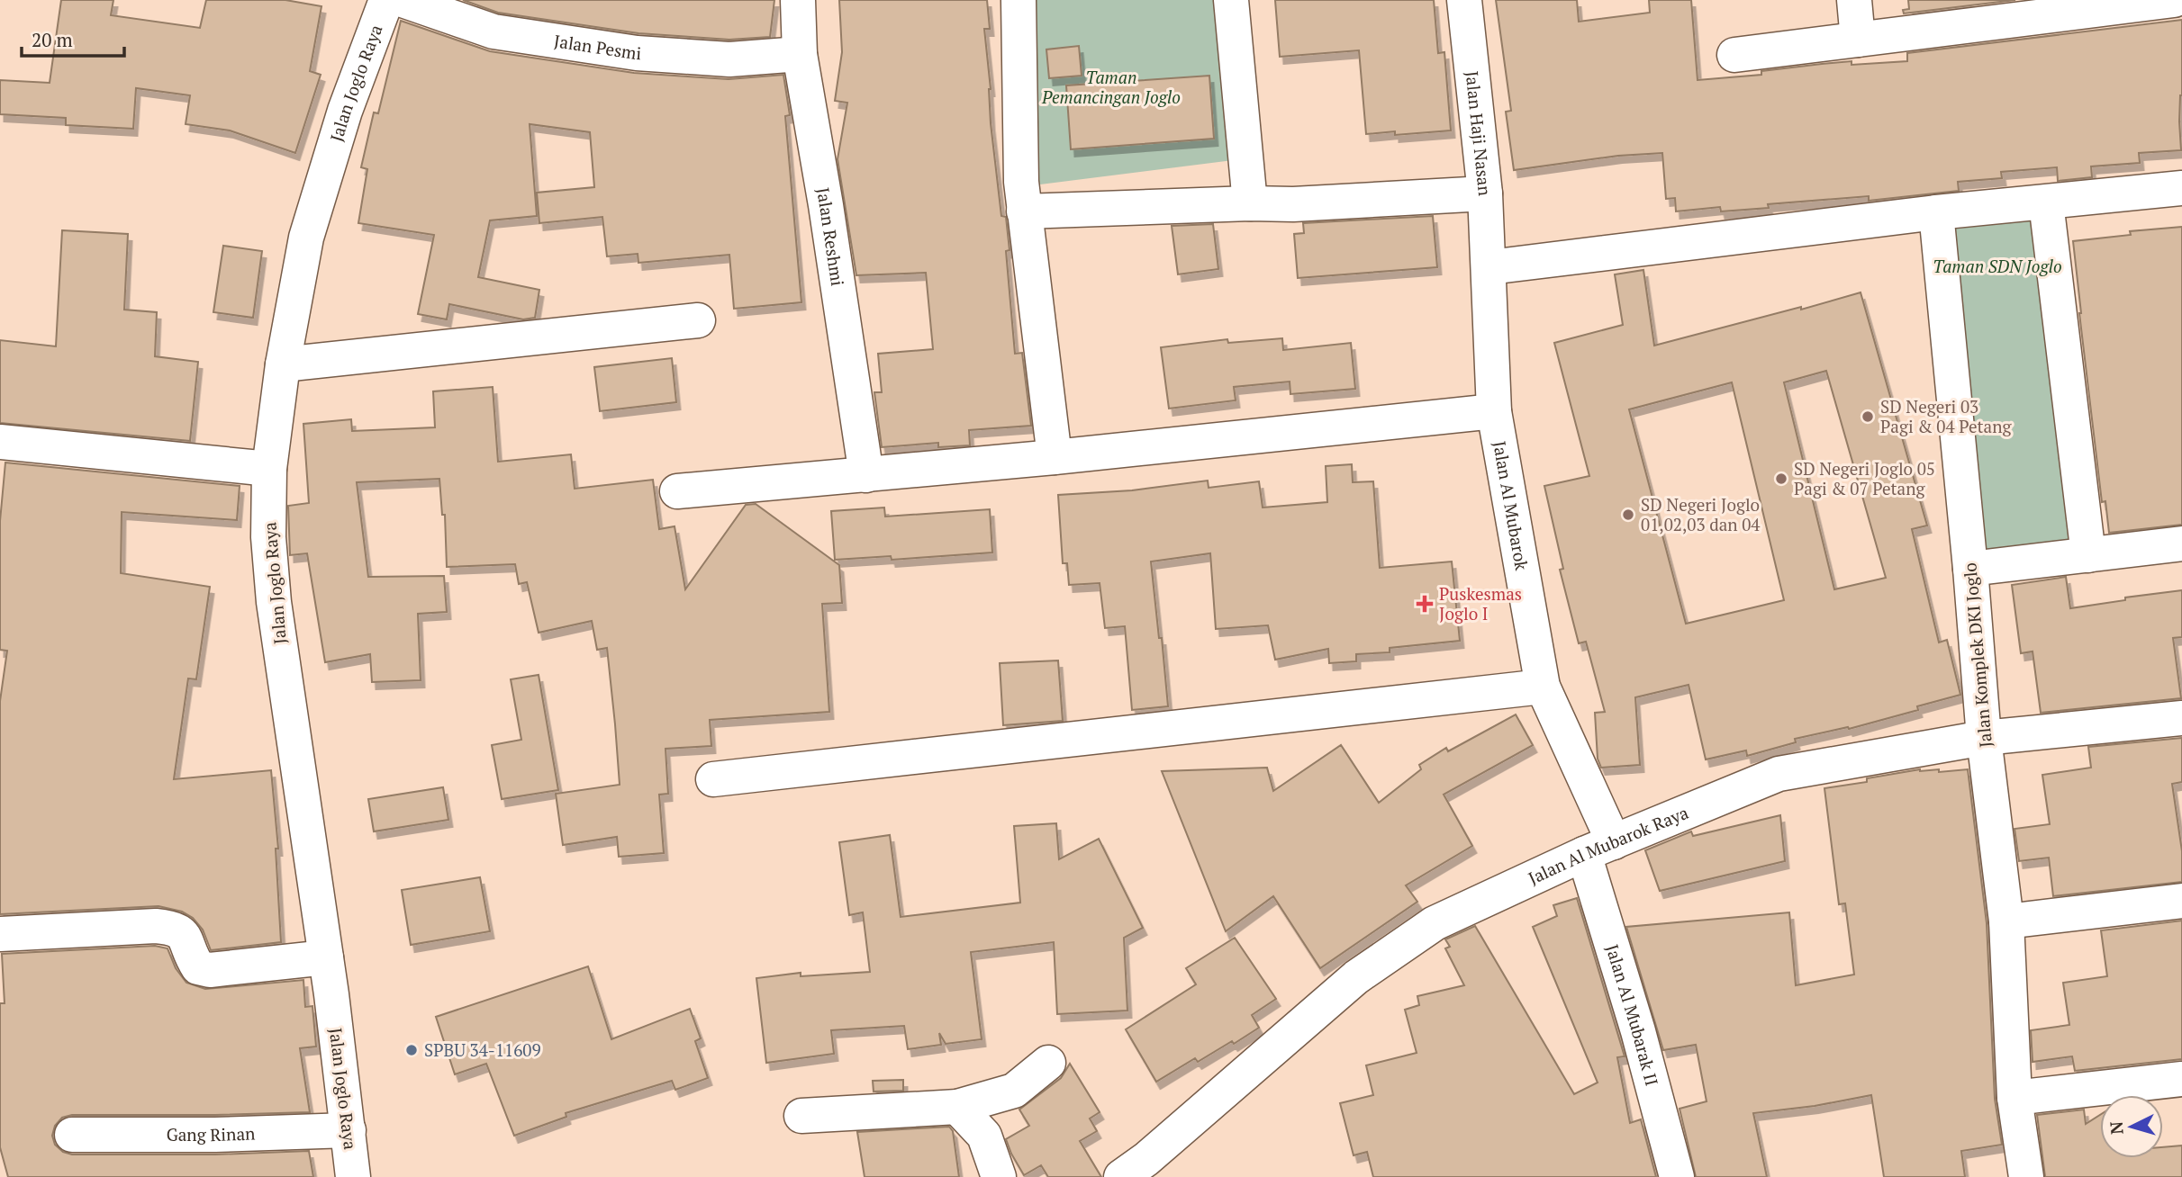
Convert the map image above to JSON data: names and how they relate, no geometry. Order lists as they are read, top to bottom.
{
  "streets": {
    "street": [
      "Jalan Pesmi",
      "Jalan Joglo Raya",
      "Jalan Haji Nasan",
      "Jalan Reshmi",
      "Jalan Al Mubarok",
      "Jalan Komplek DKI Joglo",
      "Jalan Al Mubarok Raya",
      "Jalan Al Mubarak II",
      "Gang Rinan"
    ]
  },
  "crossings": [
    ["Jalan Pesmi", "Jalan Reshmi"],
    ["Jalan Joglo Raya", "Gang Rinan"],
    ["Jalan Haji Nasan", "Jalan Al Mubarok"],
    ["Jalan Al Mubarok", "Jalan Al Mubarok Raya"],
    ["Jalan Al Mubarok", "Jalan Al Mubarak II"],
    ["Jalan Komplek DKI Joglo", "Jalan Al Mubarok Raya"],
    ["Jalan Al Mubarok Raya", "Jalan Al Mubarak II"]
  ],
  "parks": ["Taman Pemancingan Joglo", "Taman SDN Joglo"],
  "places": {
    "other": [
      "SD Negeri 03 Pagi & 04 Petang",
      "SD Negeri Joglo 05 Pagi & 07 Petang",
      "SD Negeri Joglo 01,02,03 dan 04",
      "SPBU 34-11609"
    ],
    "health": ["Puskesmas Joglo I"]
  },
  "scale_bar": "20 m",
  "north": "left"
}
